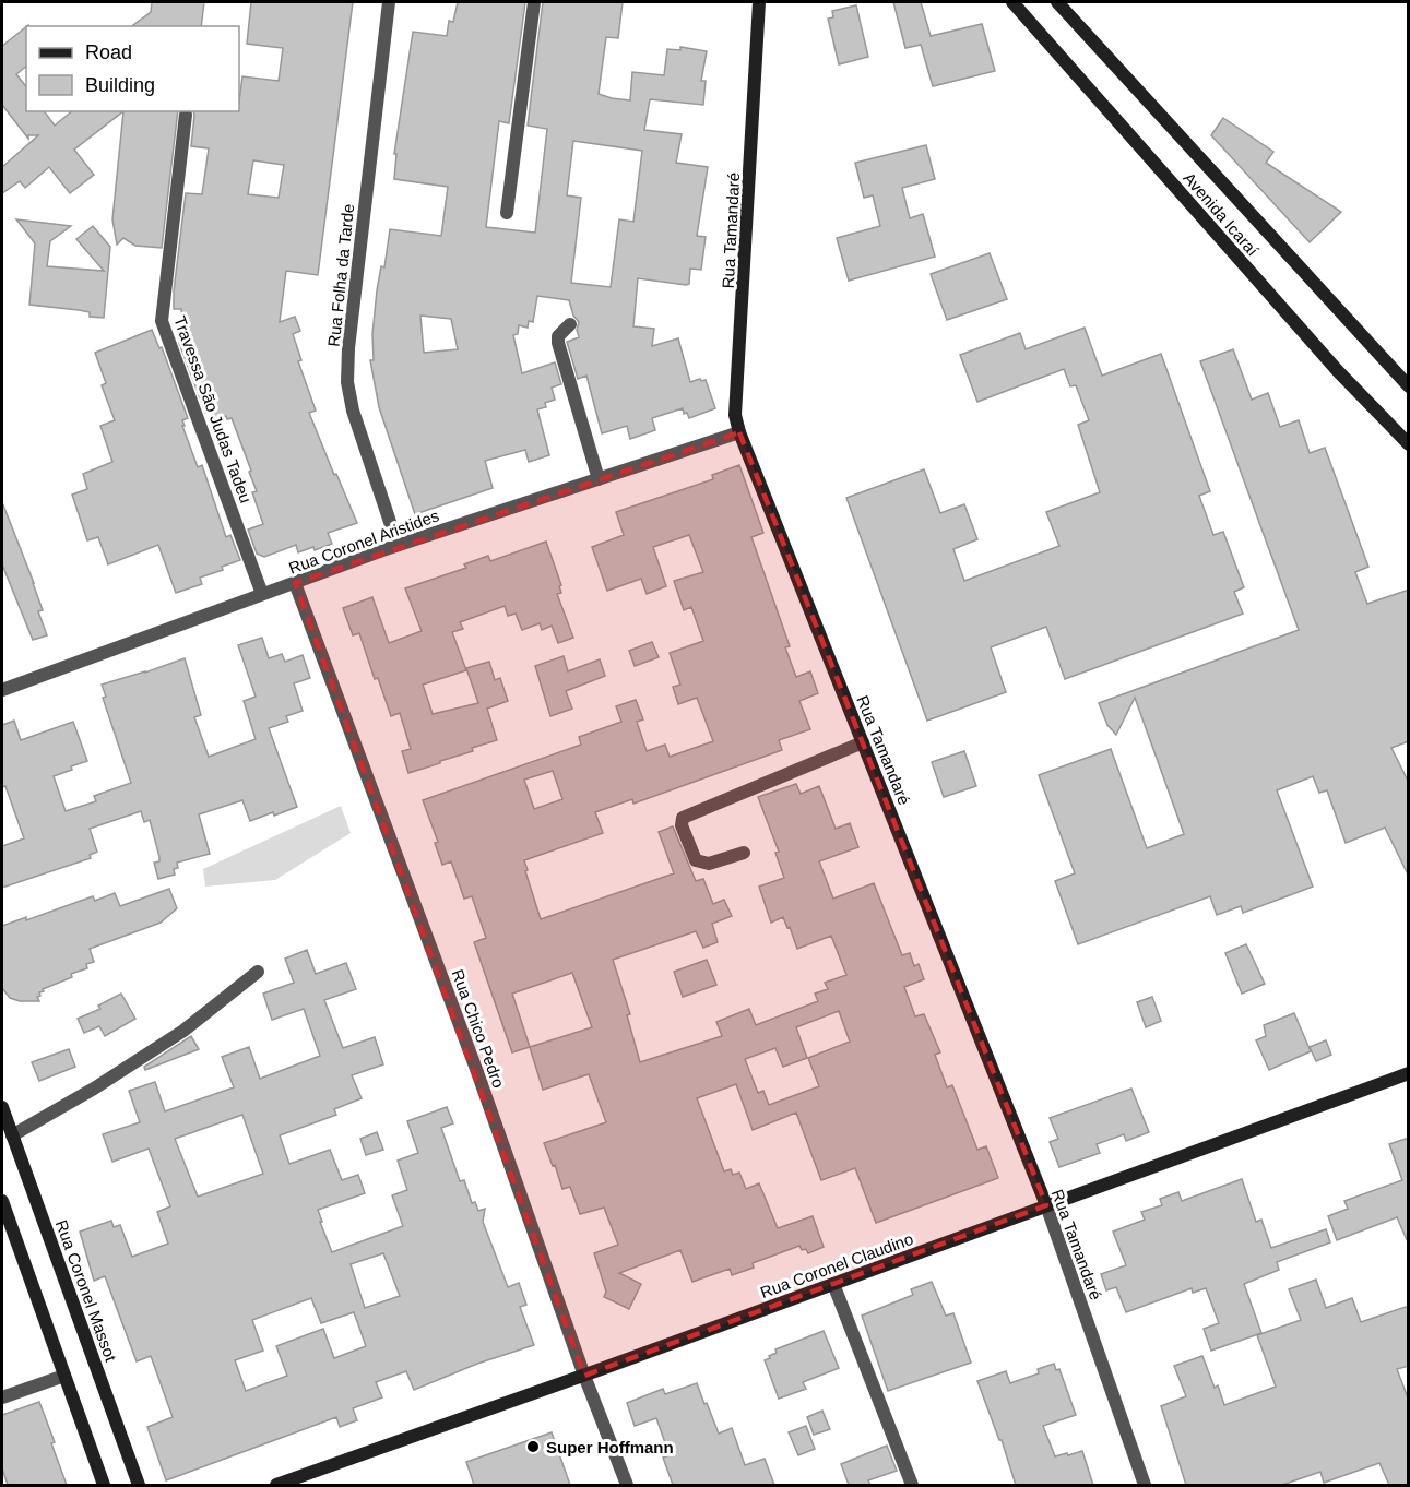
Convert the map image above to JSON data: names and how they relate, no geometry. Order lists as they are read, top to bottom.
{
  "streets": {
    "street": [
      "Avenida Icaraí",
      "Rua Tamandaré",
      "Rua Folha da Tarde",
      "Travessa São Judas Tadeu",
      "Rua Coronel Aristides",
      "Rua Chico Pedro",
      "Rua Coronel Claudino",
      "Rua Coronel Massot"
    ]
  },
  "crossings": [
    ["Rua Tamandaré", "Rua Coronel Aristides"],
    ["Rua Tamandaré", "Rua Coronel Claudino"],
    ["Rua Folha da Tarde", "Rua Coronel Aristides"],
    ["Travessa São Judas Tadeu", "Rua Coronel Aristides"],
    ["Rua Coronel Aristides", "Rua Chico Pedro"],
    ["Rua Chico Pedro", "Rua Coronel Claudino"]
  ],
  "places": ["Super Hoffmann"],
  "legend": ["Road", "Building"]
}
